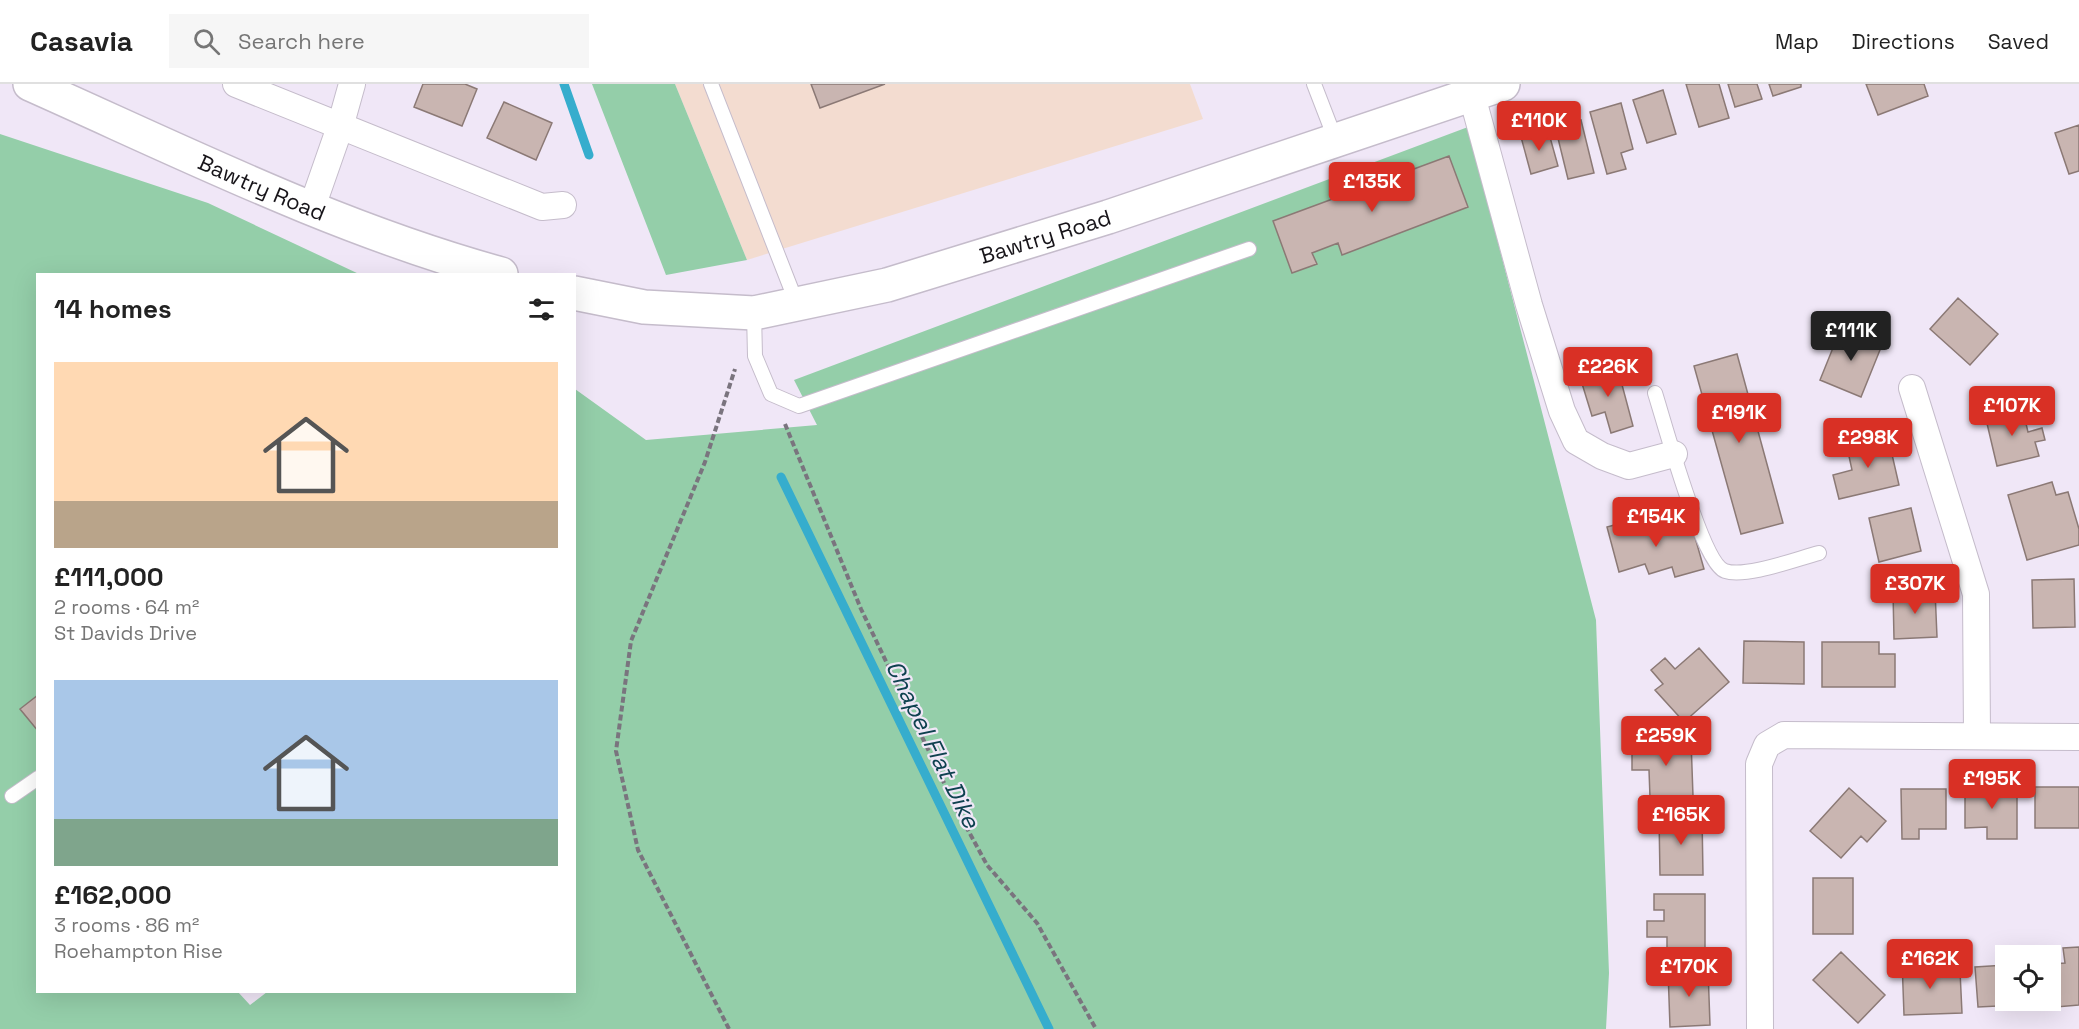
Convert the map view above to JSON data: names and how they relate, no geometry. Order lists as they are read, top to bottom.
{
  "streets": {
    "main road": ["Bawtry Road"]
  },
  "water": ["Chapel Flat Dike"],
  "page": {
    "header": "Casavia",
    "search": "Search here",
    "nav": ["Map", "Directions", "Saved"],
    "price": [
      "£110K",
      "£135K",
      "£111K",
      "£226K",
      "£107K",
      "£191K",
      "£298K",
      "£154K",
      "£307K",
      "£259K",
      "£195K",
      "£165K",
      "£162K",
      "£170K"
    ],
    "heading": "14 homes",
    "list": [
      {
        "name": "£111,000",
        "note": "2 rooms · 64 m² · St Davids Drive"
      },
      {
        "name": "£162,000",
        "note": "3 rooms · 86 m² · Roehampton Rise"
      }
    ]
  }
}
